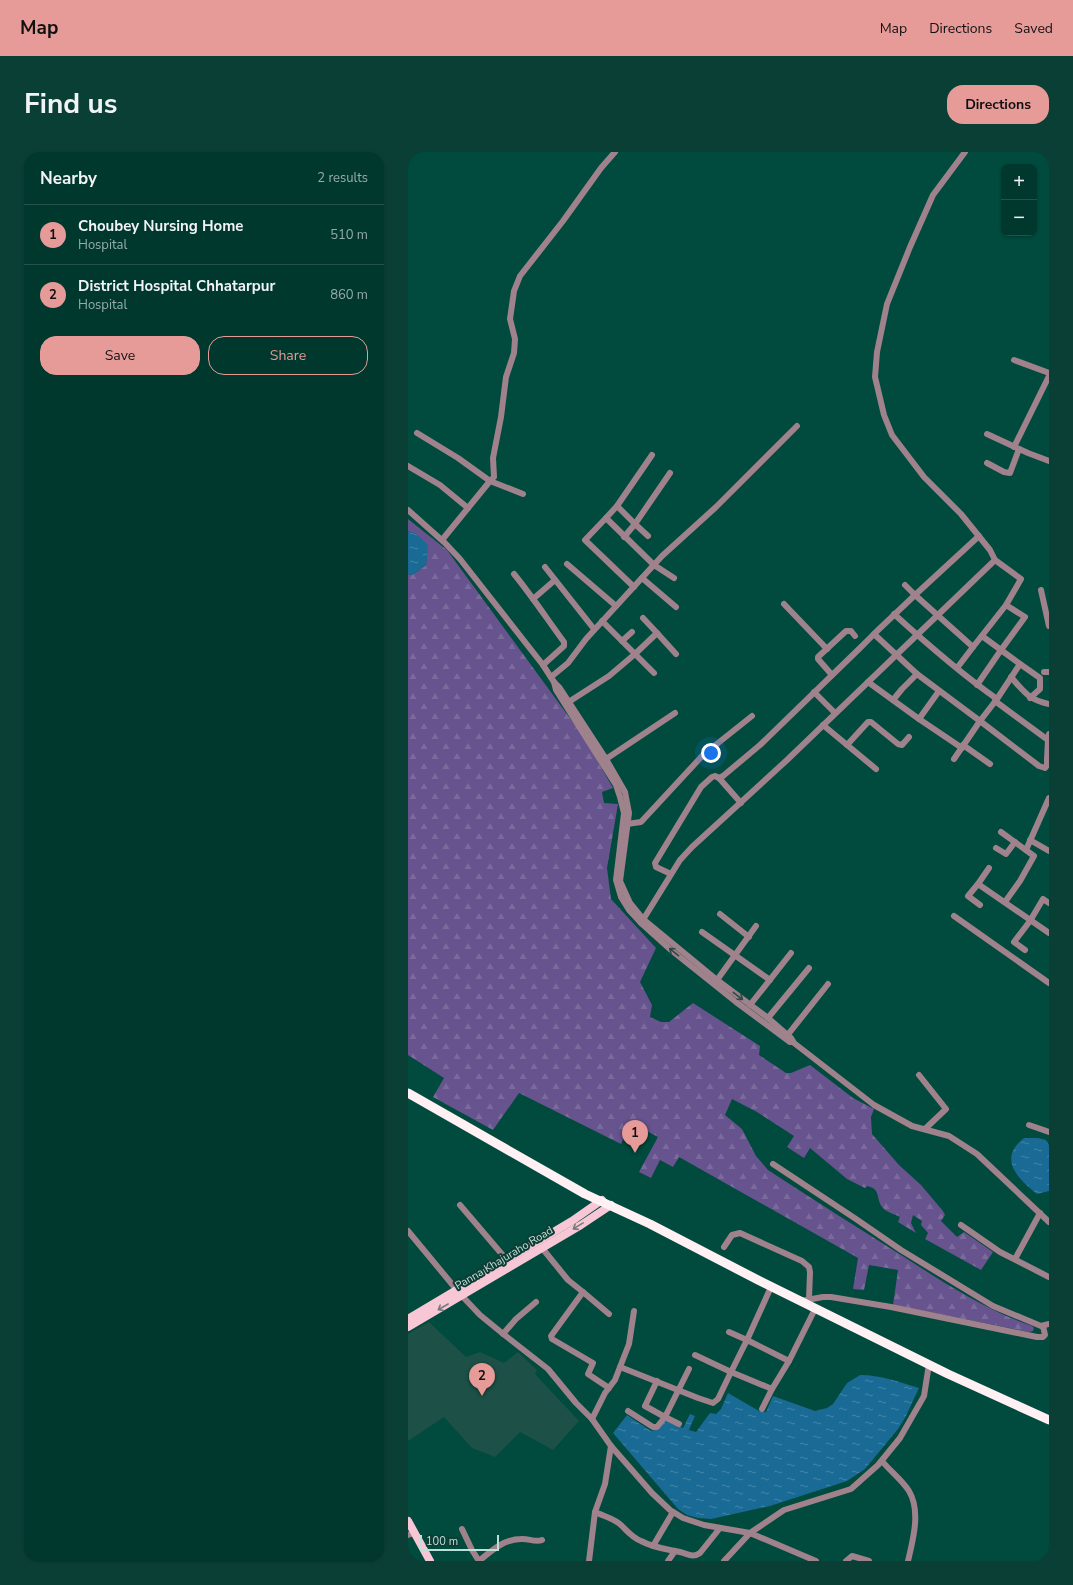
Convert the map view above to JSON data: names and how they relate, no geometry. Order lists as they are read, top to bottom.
{
  "streets": {
    "main road": ["Panna Khajuraho Road"]
  },
  "scale_bar": "100 m",
  "page": {
    "header": "Map",
    "nav": ["Map", "Directions", "Saved"],
    "title": "Find us",
    "buttons": [
      "Directions",
      ["Save", "Share"]
    ],
    "heading": ["Nearby", "2 results"],
    "map_buttons": ["+", "−"],
    "list": [
      {
        "mark": "1",
        "name": "Choubey Nursing Home",
        "note": "Hospital",
        "value": "510 m"
      },
      {
        "mark": "2",
        "name": "District Hospital Chhatarpur",
        "note": "Hospital",
        "value": "860 m"
      }
    ],
    "pins": ["1", "2"],
    "scale": "100 m"
  }
}
